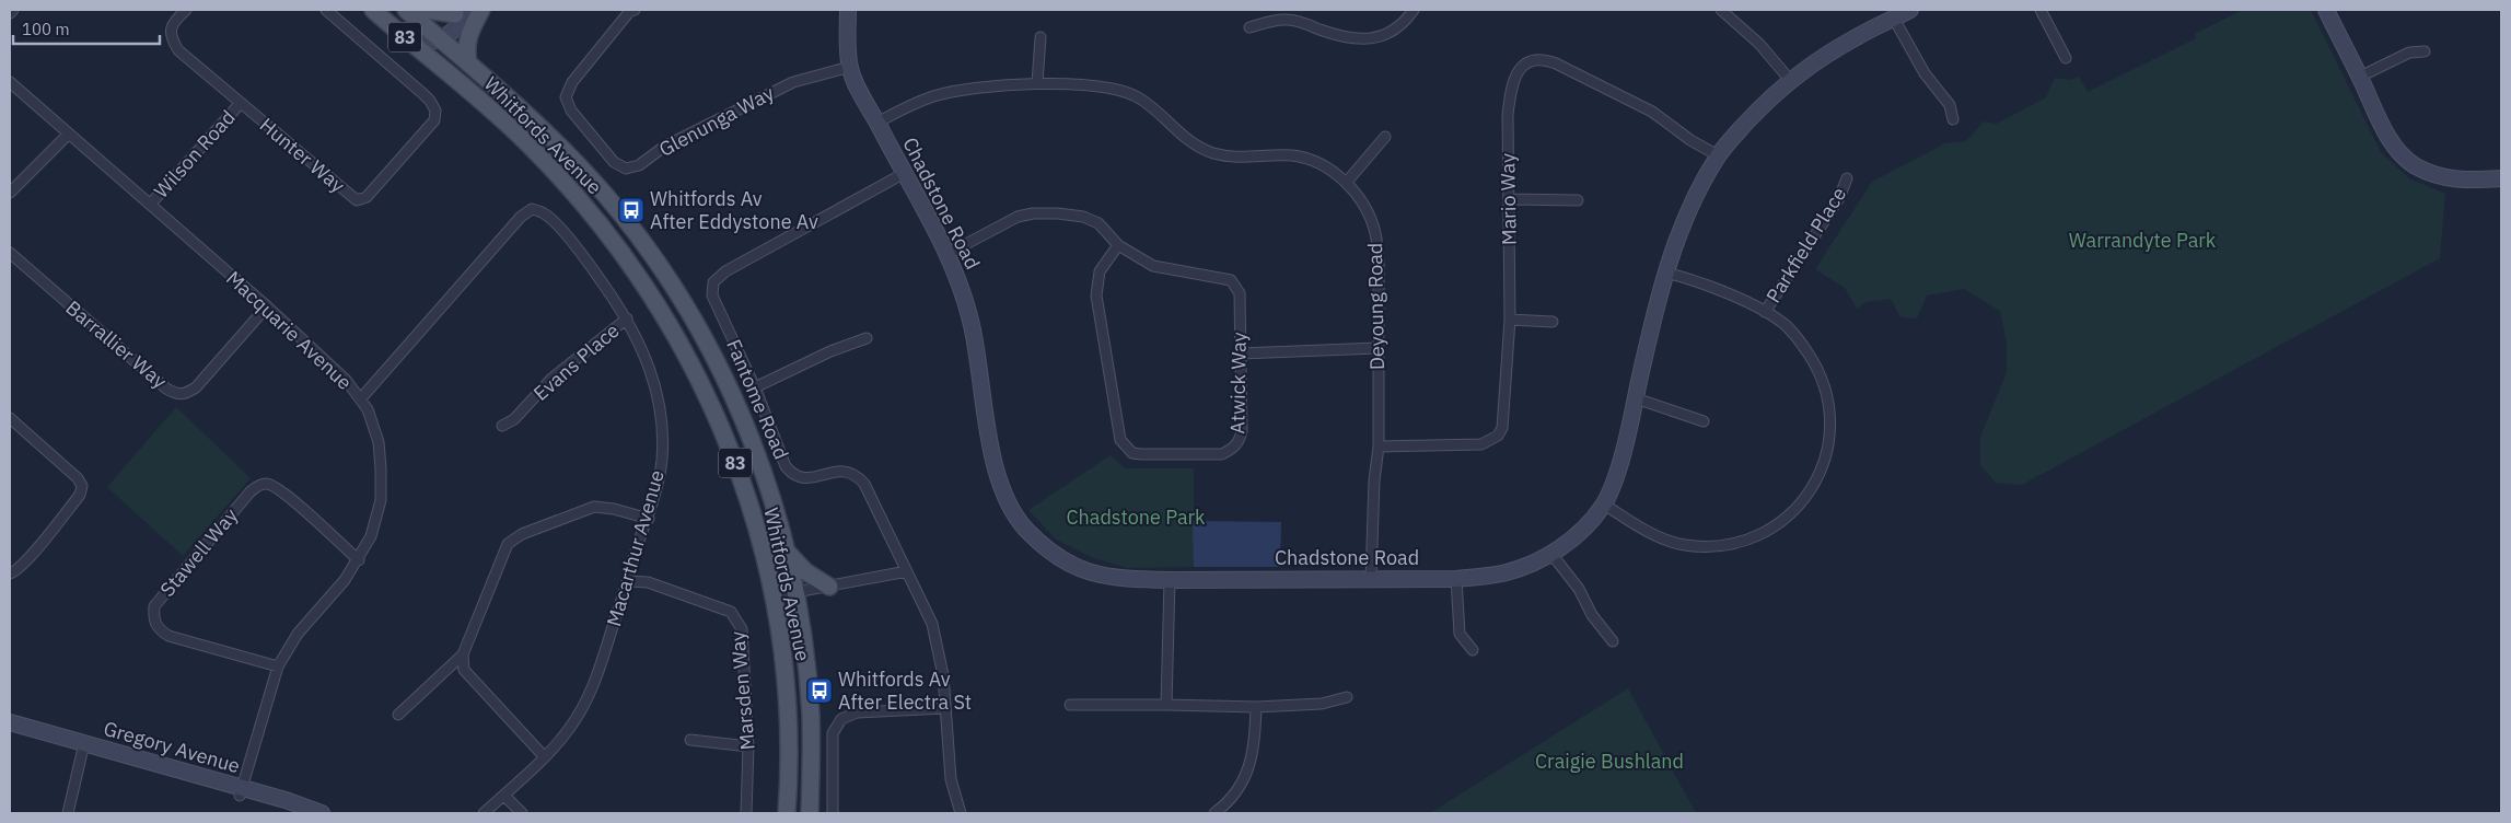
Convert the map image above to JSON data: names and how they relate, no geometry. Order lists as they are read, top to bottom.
{
  "streets": {
    "main road": ["83", "Whitfords Avenue"],
    "street": [
      "Glenunga Way",
      "Wilson Road",
      "Hunter Way",
      "Mario Way",
      "Chadstone Road",
      "Parkfield Place",
      "Deyoung Road",
      "Macquarie Avenue",
      "Barrallier Way",
      "Evans Place",
      "Atwick Way",
      "Fantome Road",
      "Macarthur Avenue",
      "Stawell Way",
      "Marsden Way",
      "Gregory Avenue"
    ]
  },
  "crossings": [
    ["Glenunga Way", "Chadstone Road"],
    ["Wilson Road", "Hunter Way"],
    ["Wilson Road", "Macquarie Avenue"],
    ["Mario Way", "Chadstone Road"],
    ["Mario Way", "Deyoung Road"],
    ["Chadstone Road", "Deyoung Road"],
    ["Chadstone Road", "Atwick Way"],
    ["Chadstone Road", "Fantome Road"],
    ["Macquarie Avenue", "Barrallier Way"],
    ["Macquarie Avenue", "Macarthur Avenue"],
    ["Macquarie Avenue", "Stawell Way"],
    ["Macquarie Avenue", "Gregory Avenue"],
    ["Evans Place", "Macarthur Avenue"],
    ["Macarthur Avenue", "Marsden Way"]
  ],
  "parks": ["Warrandyte Park", "Chadstone Park", "Craigie Bushland"],
  "places": {
    "bus stop": ["Whitfords Av After Eddystone Av", "Whitfords Av After Electra St"]
  },
  "scale_bar": "100 m"
}
